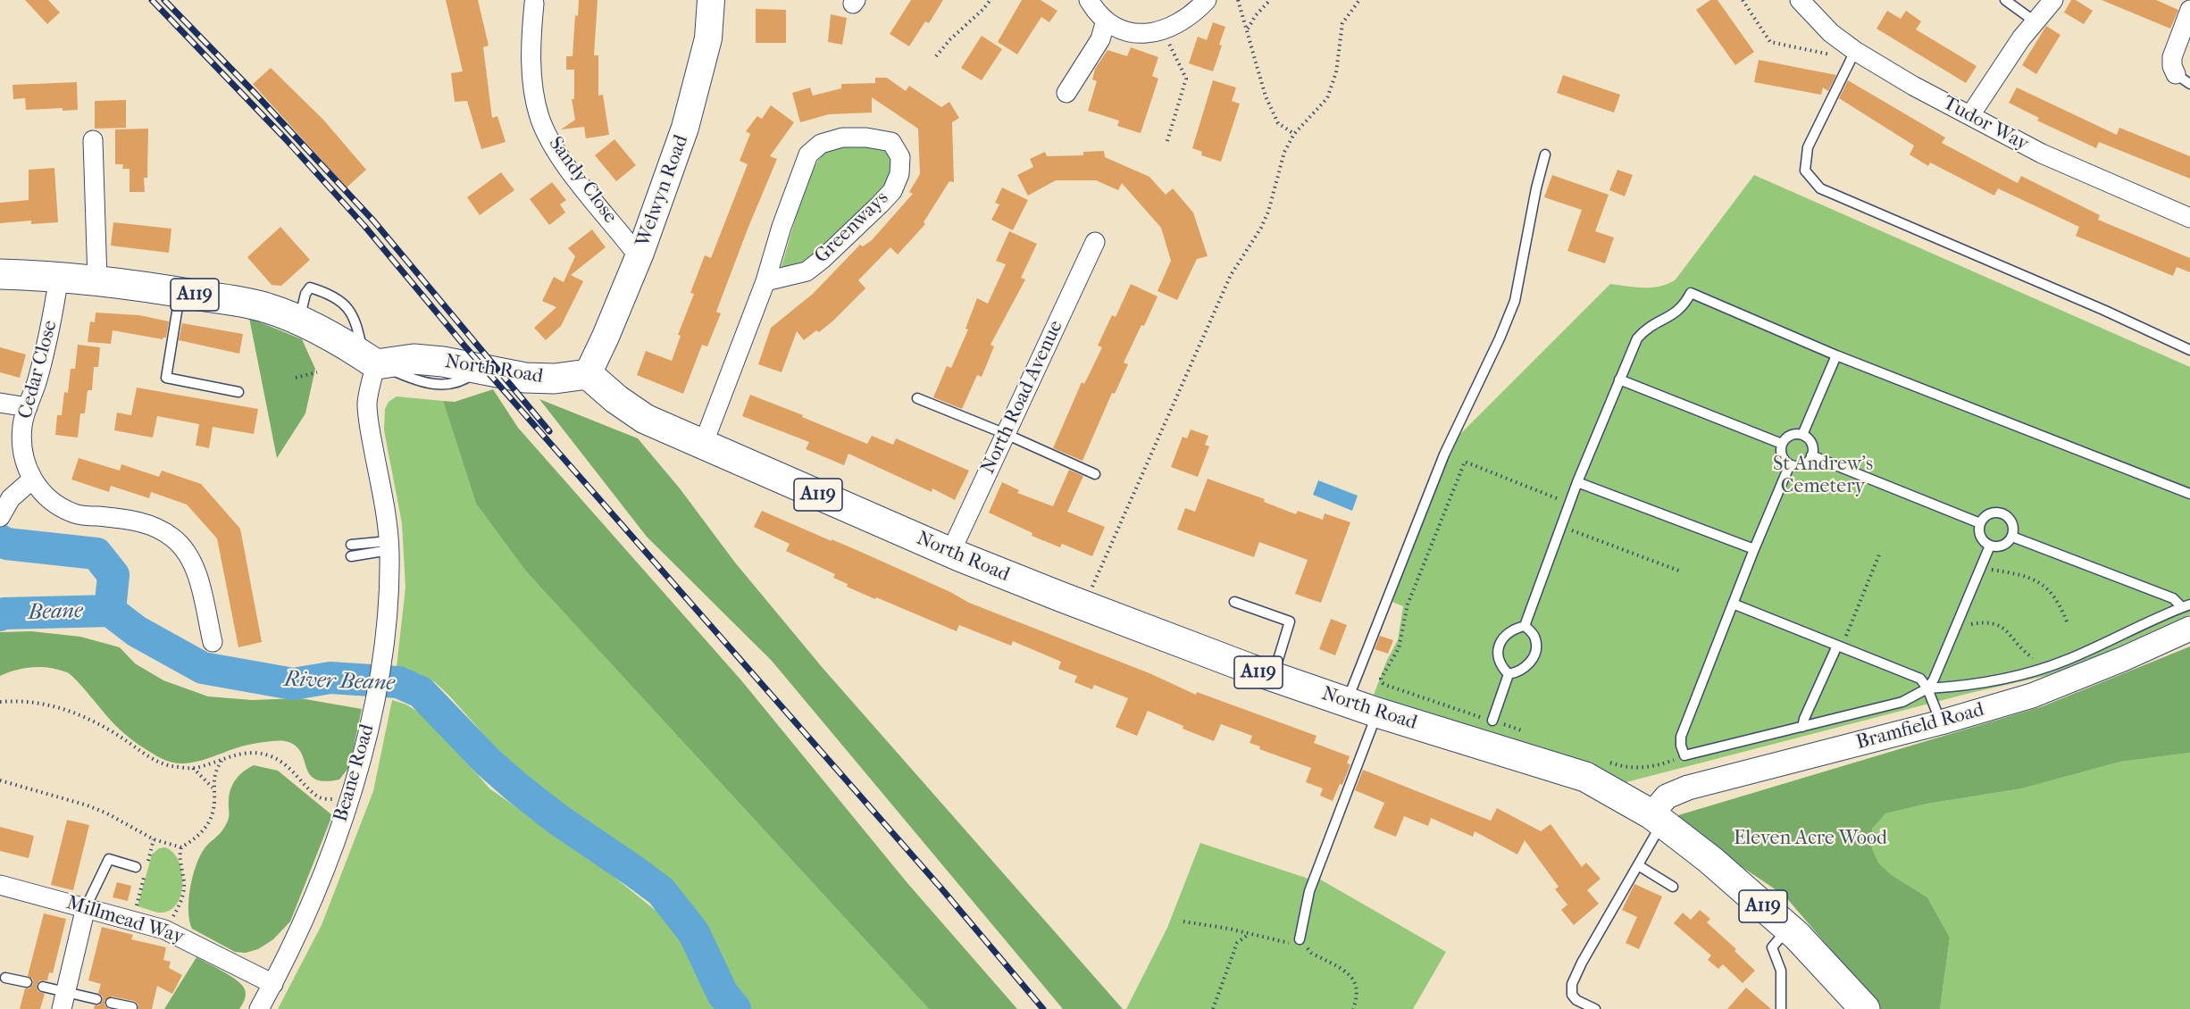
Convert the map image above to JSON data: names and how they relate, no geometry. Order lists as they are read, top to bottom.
{
  "streets": {
    "main road": ["Welwyn Road", "A119", "North Road"],
    "street": [
      "Tudor Way",
      "Sandy Close",
      "Greenways",
      "Cedar Close",
      "North Road Avenue",
      "Bramfield Road",
      "Beane Road",
      "Millmead Way"
    ]
  },
  "crossings": [
    ["Sandy Close", "Welwyn Road"],
    ["Welwyn Road", "North Road"],
    ["Greenways", "North Road"],
    ["A119", "Cedar Close"],
    ["A119", "North Road"],
    ["A119", "Beane Road"],
    ["North Road", "North Road Avenue"],
    ["North Road", "Bramfield Road"],
    ["North Road", "Beane Road"],
    ["Beane Road", "Millmead Way"]
  ],
  "water": ["Beane", "River Beane"],
  "parks": ["St Andrew's Cemetery", "Eleven Acre Wood"]
}
